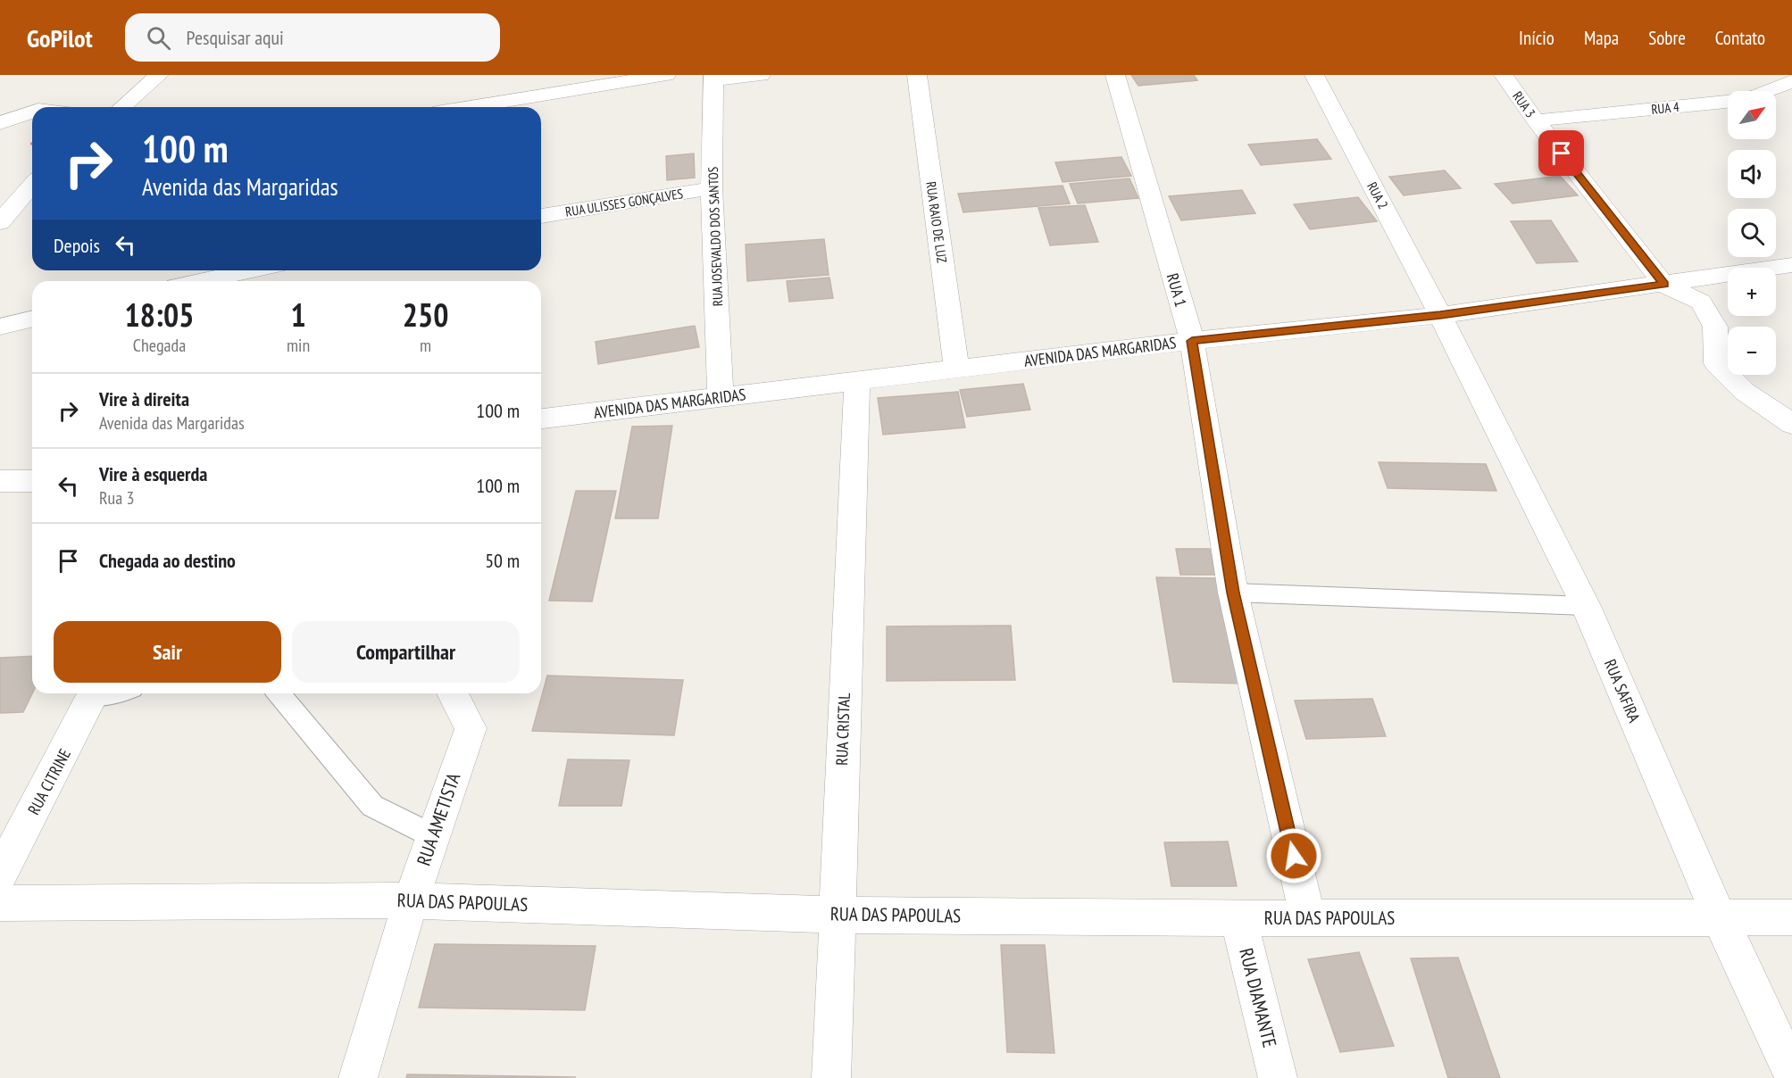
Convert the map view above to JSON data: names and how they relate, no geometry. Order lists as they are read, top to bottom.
{
  "streets": {
    "street": [
      "RUA 3",
      "RUA 4",
      "RUA 2",
      "RUA ULISSES GONÇALVES",
      "RUA RAIO DE LUZ",
      "RUA JOSEVALDO DOS SANTOS",
      "RUA 1",
      "AVENIDA DAS MARGARIDAS",
      "RUA SAFIRA",
      "RUA CRISTAL",
      "RUA CITRINE",
      "RUA AMETISTA",
      "RUA DAS PAPOULAS",
      "RUA DIAMANTE"
    ]
  },
  "crossings": [
    ["RUA 3", "RUA 4"],
    ["RUA 3", "AVENIDA DAS MARGARIDAS"],
    ["RUA 2", "AVENIDA DAS MARGARIDAS"],
    ["RUA 2", "RUA SAFIRA"],
    ["RUA ULISSES GONÇALVES", "RUA JOSEVALDO DOS SANTOS"],
    ["RUA RAIO DE LUZ", "AVENIDA DAS MARGARIDAS"],
    ["RUA JOSEVALDO DOS SANTOS", "AVENIDA DAS MARGARIDAS"],
    ["RUA 1", "AVENIDA DAS MARGARIDAS"],
    ["RUA 1", "RUA DAS PAPOULAS"],
    ["AVENIDA DAS MARGARIDAS", "RUA SAFIRA"],
    ["AVENIDA DAS MARGARIDAS", "RUA CRISTAL"],
    ["RUA SAFIRA", "RUA DAS PAPOULAS"],
    ["RUA CRISTAL", "RUA DAS PAPOULAS"],
    ["RUA AMETISTA", "RUA DAS PAPOULAS"],
    ["RUA DAS PAPOULAS", "RUA DIAMANTE"]
  ],
  "north": "top right",
  "page": {
    "header": "GoPilot",
    "search": "Pesquisar aqui",
    "nav": [
      "Início",
      "Mapa",
      "Sobre",
      "Contato"
    ],
    "map_buttons": ["+", "−"],
    "turn": ["100 m", "Avenida das Margaridas"],
    "then": "Depois",
    "eta": [
      "18:05",
      "Chegada",
      "1",
      "min",
      "250",
      "m"
    ],
    "list": [
      {
        "name": "Vire à direita",
        "note": "Avenida das Margaridas",
        "value": "100 m"
      },
      {
        "name": "Vire à esquerda",
        "note": "Rua 3",
        "value": "100 m"
      },
      {
        "name": "Chegada ao destino",
        "value": "50 m"
      }
    ],
    "buttons": ["Sair", "Compartilhar"]
  }
}
